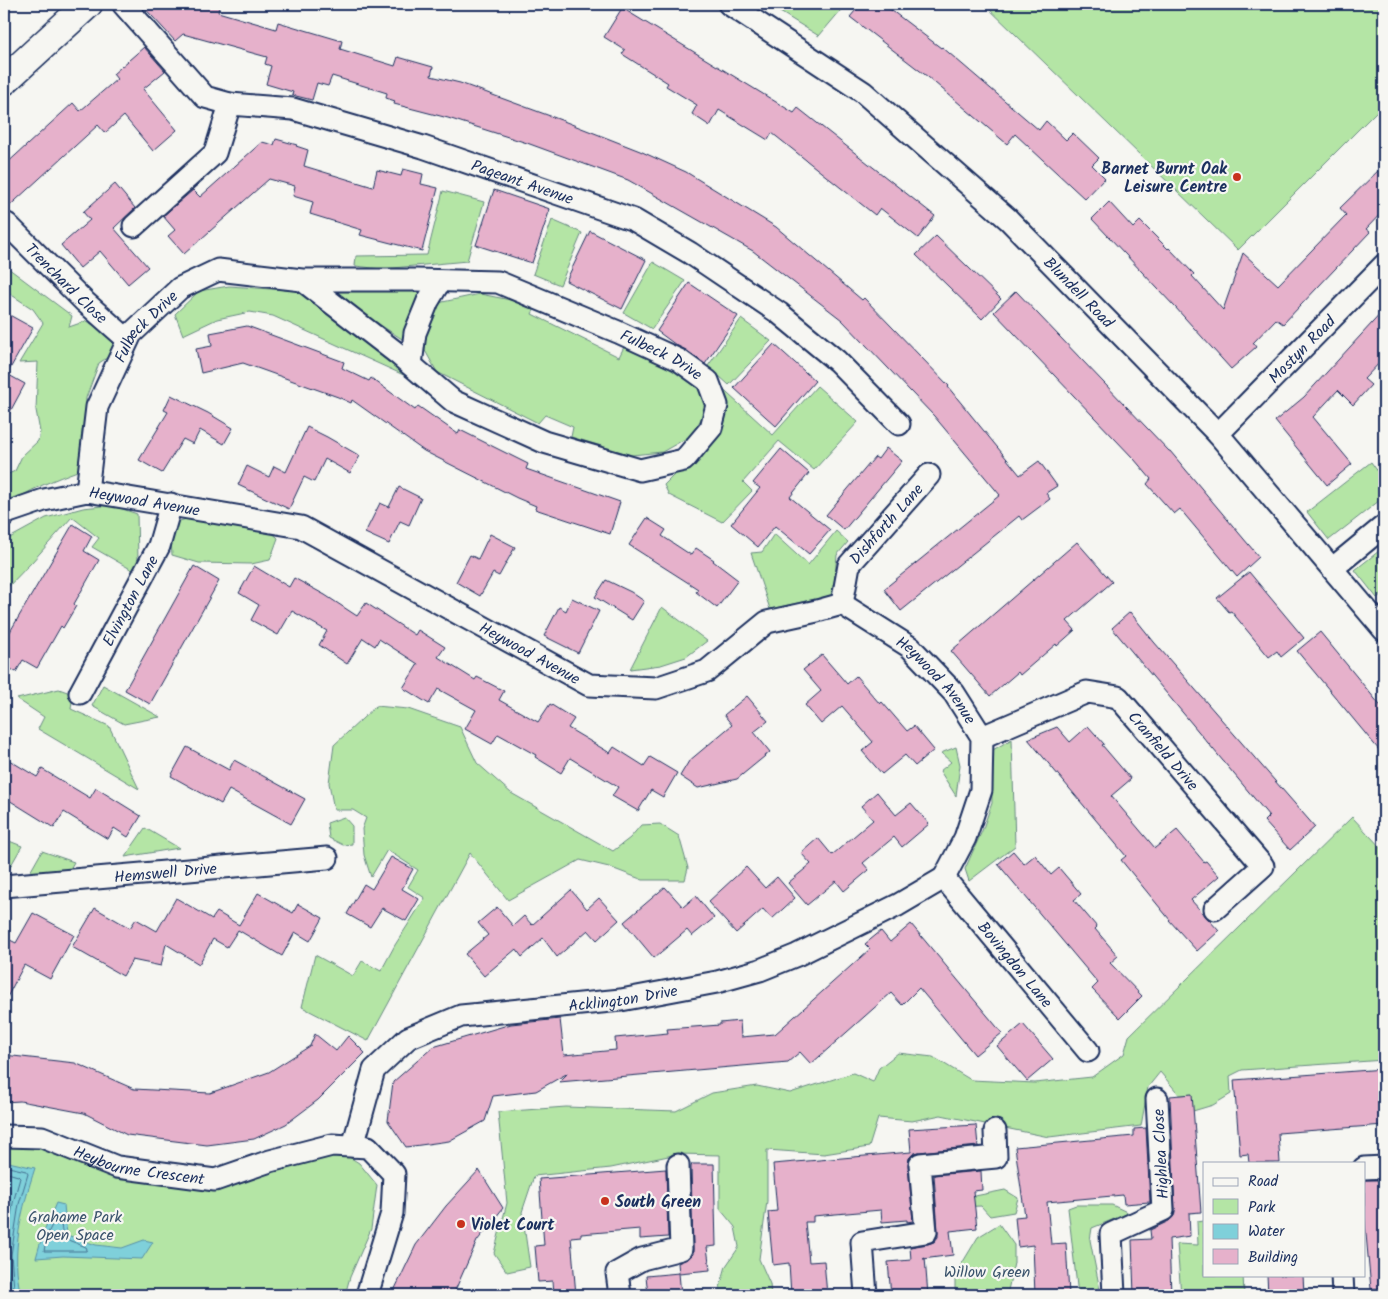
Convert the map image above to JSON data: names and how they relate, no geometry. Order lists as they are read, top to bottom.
{
  "streets": {
    "street": [
      "Pageant Avenue",
      "Trenchard Close",
      "Blundell Road",
      "Fulbeck Drive",
      "Mostyn Road",
      "Heywood Avenue",
      "Dishforth Lane",
      "Elvington Lane",
      "Cranfield Drive",
      "Hemswell Drive",
      "Bovingdon Lane",
      "Acklington Drive",
      "Highlea Close",
      "Heybourne Crescent"
    ]
  },
  "crossings": [
    ["Trenchard Close", "Fulbeck Drive"],
    ["Blundell Road", "Mostyn Road"],
    ["Fulbeck Drive", "Heywood Avenue"],
    ["Heywood Avenue", "Dishforth Lane"],
    ["Heywood Avenue", "Elvington Lane"],
    ["Heywood Avenue", "Cranfield Drive"],
    ["Heywood Avenue", "Bovingdon Lane"],
    ["Heywood Avenue", "Acklington Drive"],
    ["Bovingdon Lane", "Acklington Drive"],
    ["Acklington Drive", "Heybourne Crescent"]
  ],
  "parks": ["Grahame Park Open Space", "Willow Green"],
  "places": ["Barnet Burnt Oak Leisure Centre", "South Green", "Violet Court"],
  "legend": [
    "Road",
    "Park",
    "Water",
    "Building"
  ]
}
